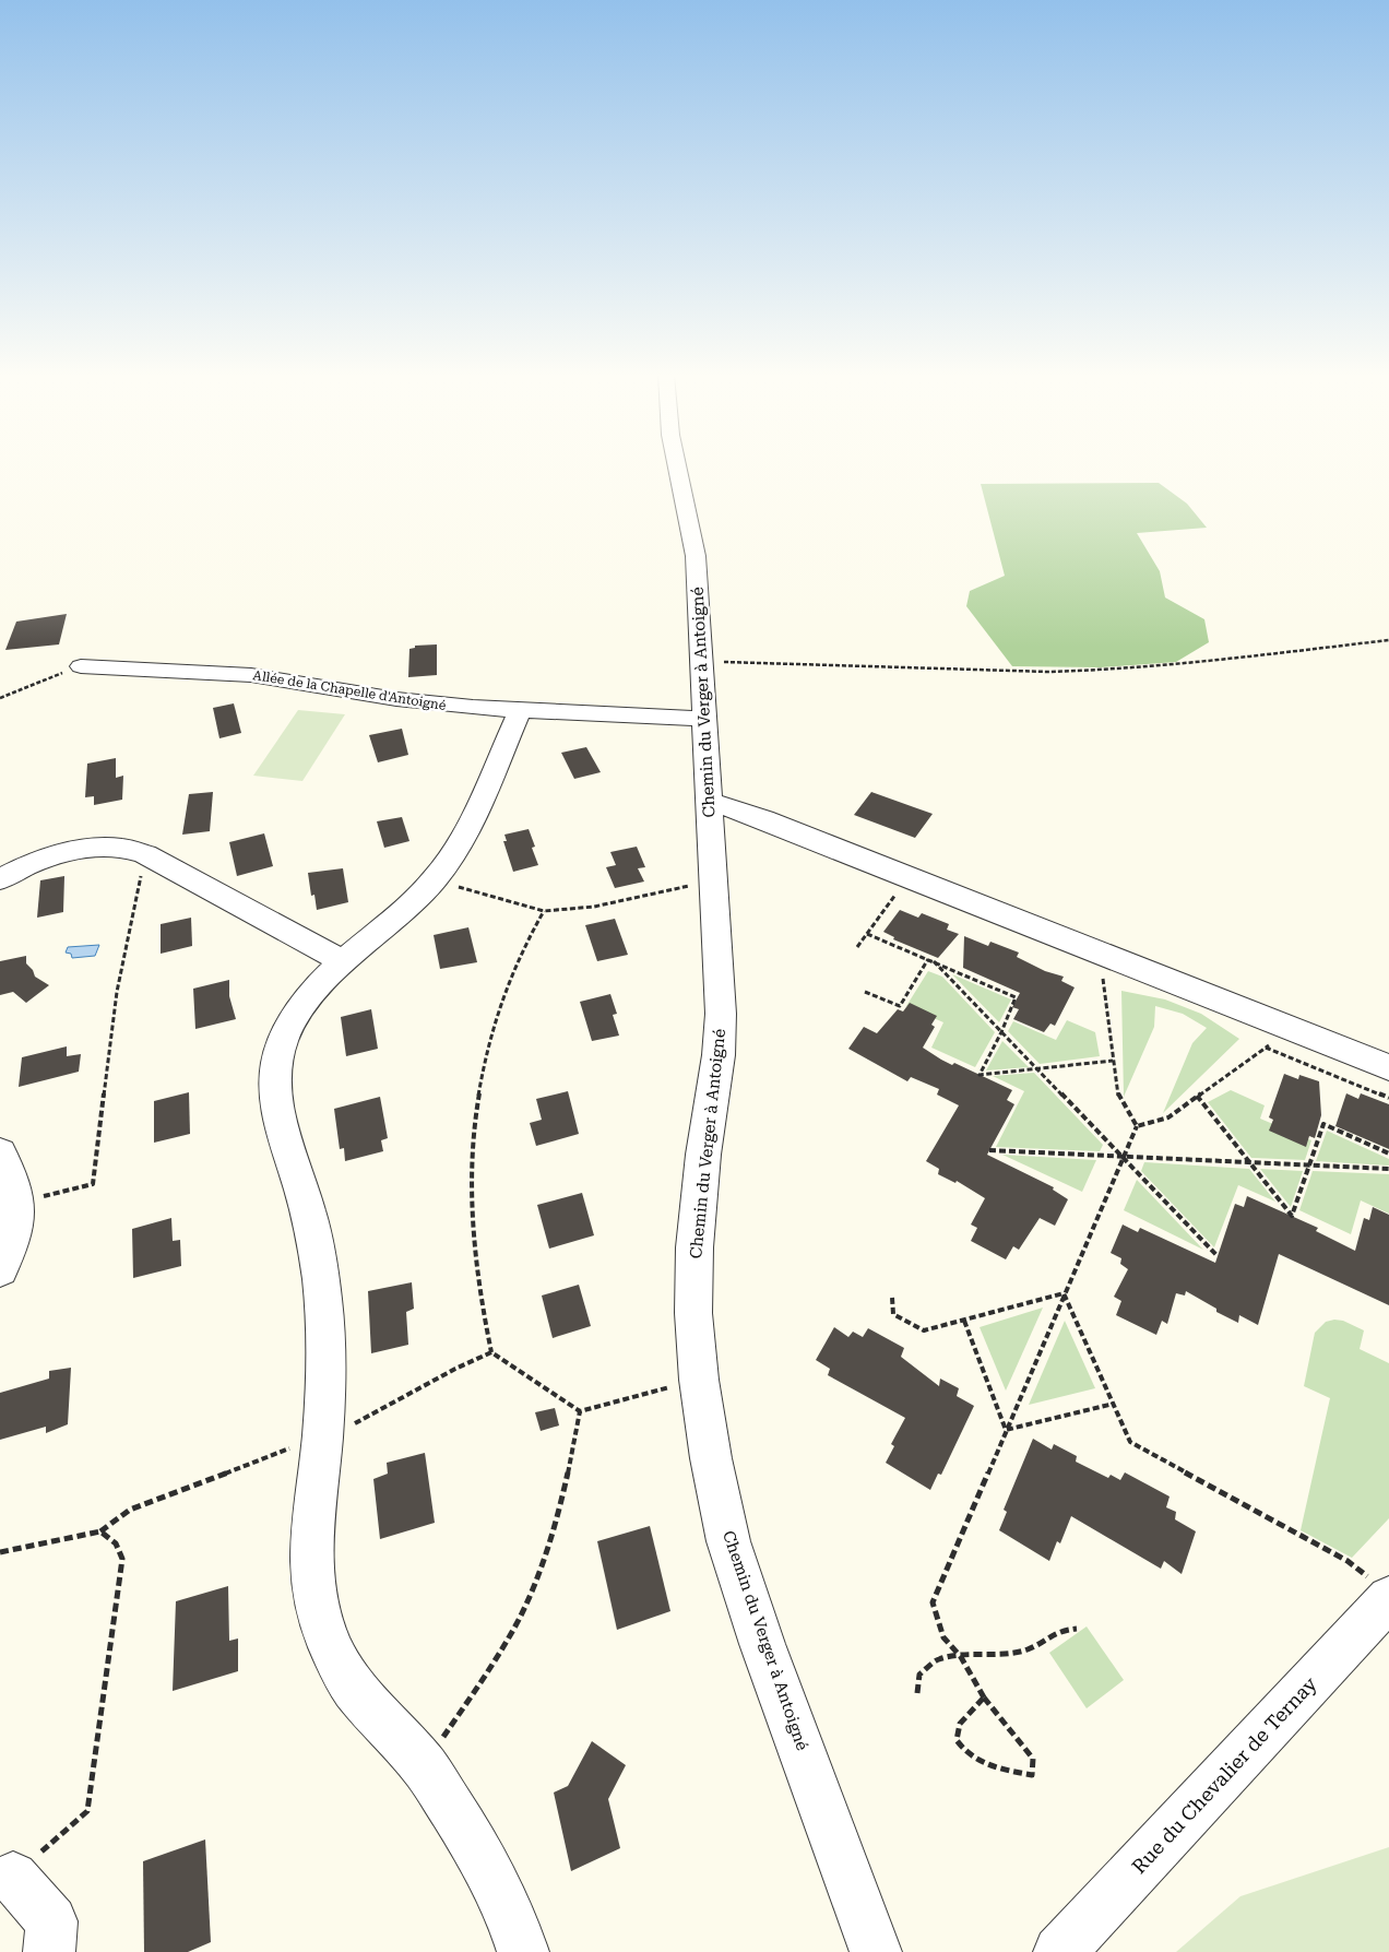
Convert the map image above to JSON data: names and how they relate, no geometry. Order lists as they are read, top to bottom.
{
  "streets": {
    "street": ["Allée de la Chapelle d'Antoigné", "Chemin du Verger à Antoigné", "Rue du Chevalier de Ternay"]
  },
  "crossings": [
    ["Allée de la Chapelle d'Antoigné", "Chemin du Verger à Antoigné"]
  ]
}
